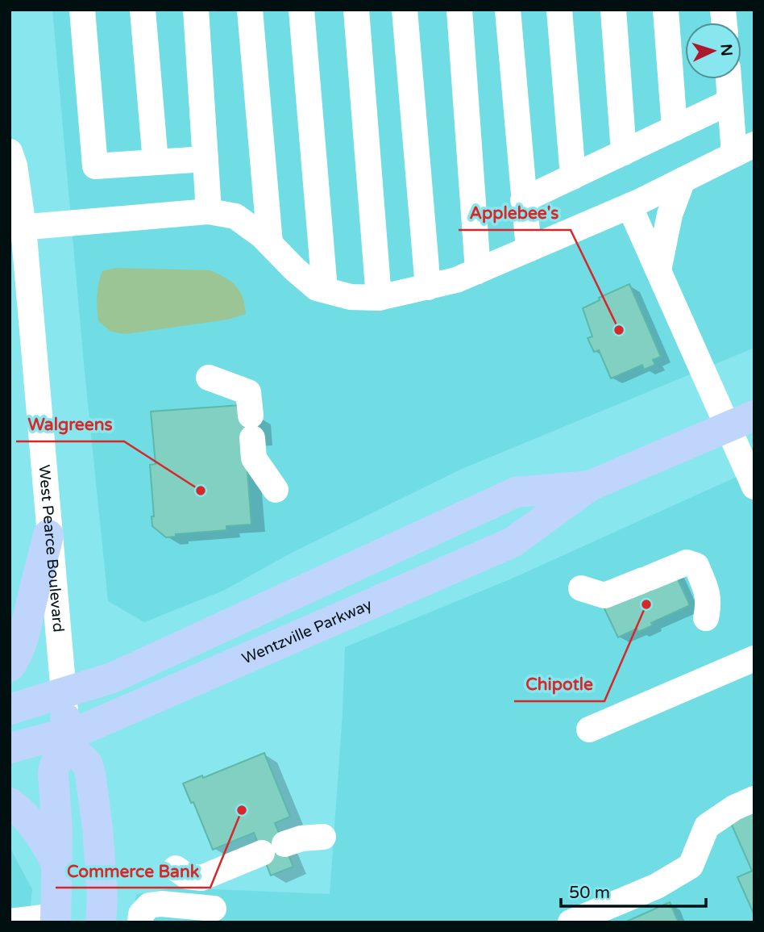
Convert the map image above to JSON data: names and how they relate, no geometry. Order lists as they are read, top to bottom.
{
  "streets": {
    "main road": ["Wentzville Parkway"],
    "street": ["West Pearce Boulevard"]
  },
  "crossings": [
    ["West Pearce Boulevard", "Wentzville Parkway"]
  ],
  "places": [
    "Applebee's",
    "Walgreens",
    "Chipotle",
    "Commerce Bank"
  ],
  "scale_bar": "50 m",
  "north": "right"
}
